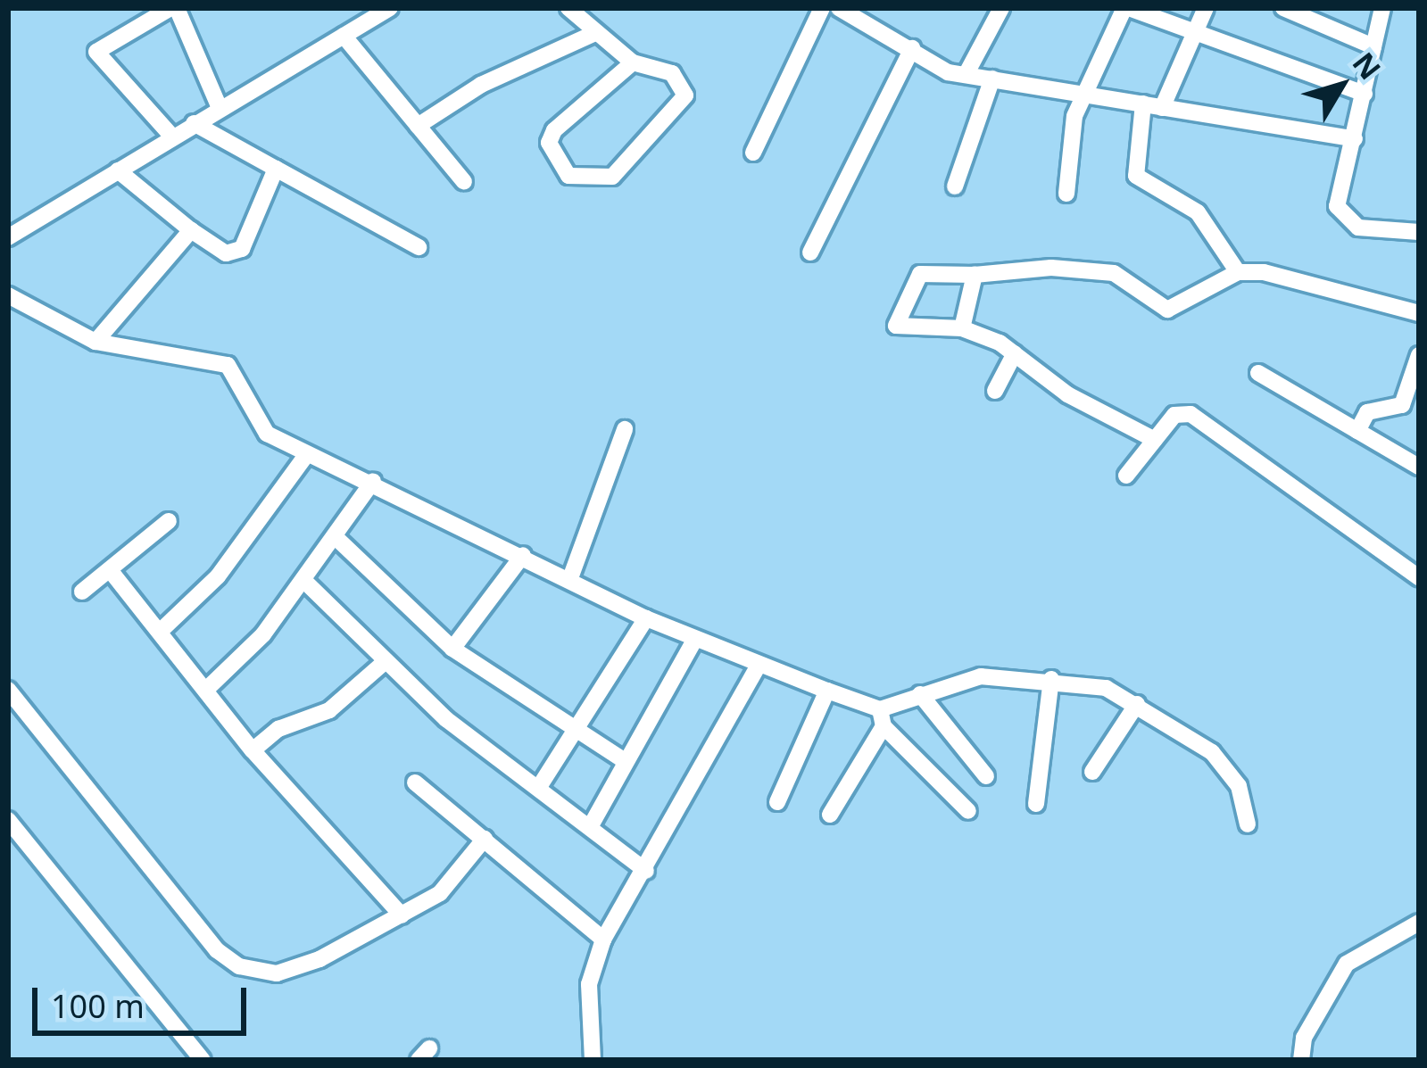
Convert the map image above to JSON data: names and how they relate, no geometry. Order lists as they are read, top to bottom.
{
  "scale_bar": "100 m",
  "north": "top right"
}
